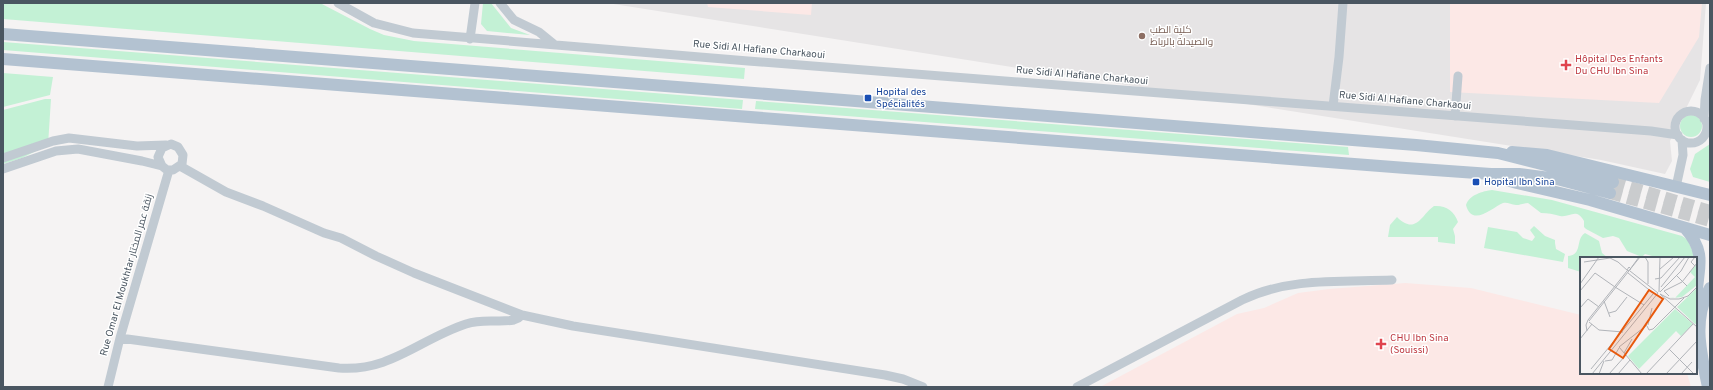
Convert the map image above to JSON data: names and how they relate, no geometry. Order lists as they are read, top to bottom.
{
  "streets": {
    "street": ["Rue Sidi Al Hafiane Charkaoui", "Rue Omar El Moukhtar زنقة عمر المختار"]
  },
  "places": {
    "other": ["كلية الطب والصيدلة بالرباط"],
    "health": ["Hôpital Des Enfants Du CHU Ibn Sina", "CHU Ibn Sina (Souissi)"],
    "transit": ["Hopital des Spécialités", "Hopital Ibn Sina"]
  }
}
